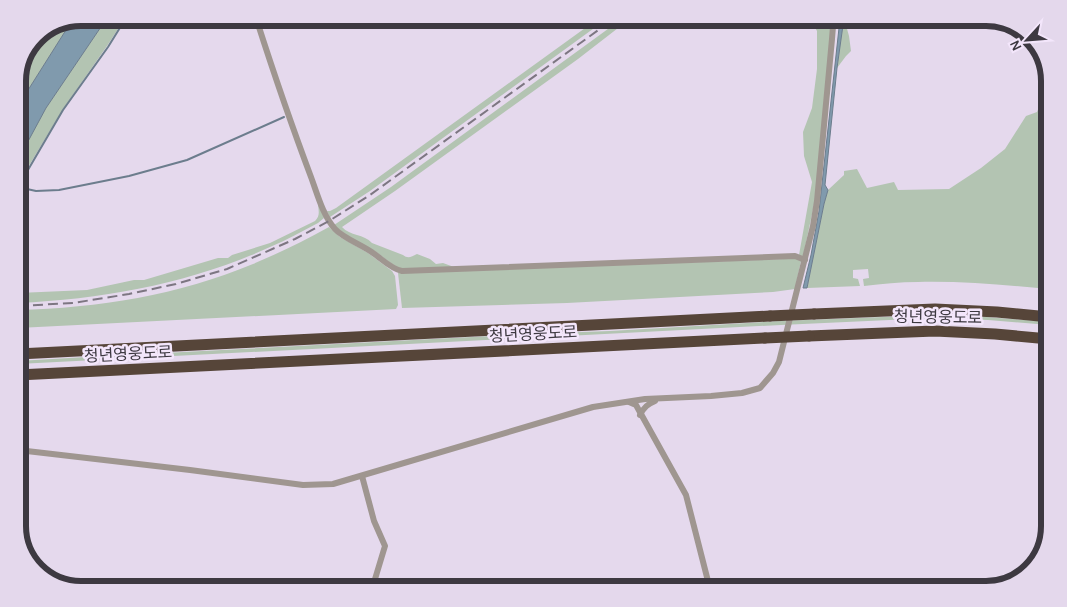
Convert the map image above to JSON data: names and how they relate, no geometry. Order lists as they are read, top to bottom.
{
  "streets": {
    "highway": ["청년영웅도로"]
  },
  "north": "bottom left"
}
